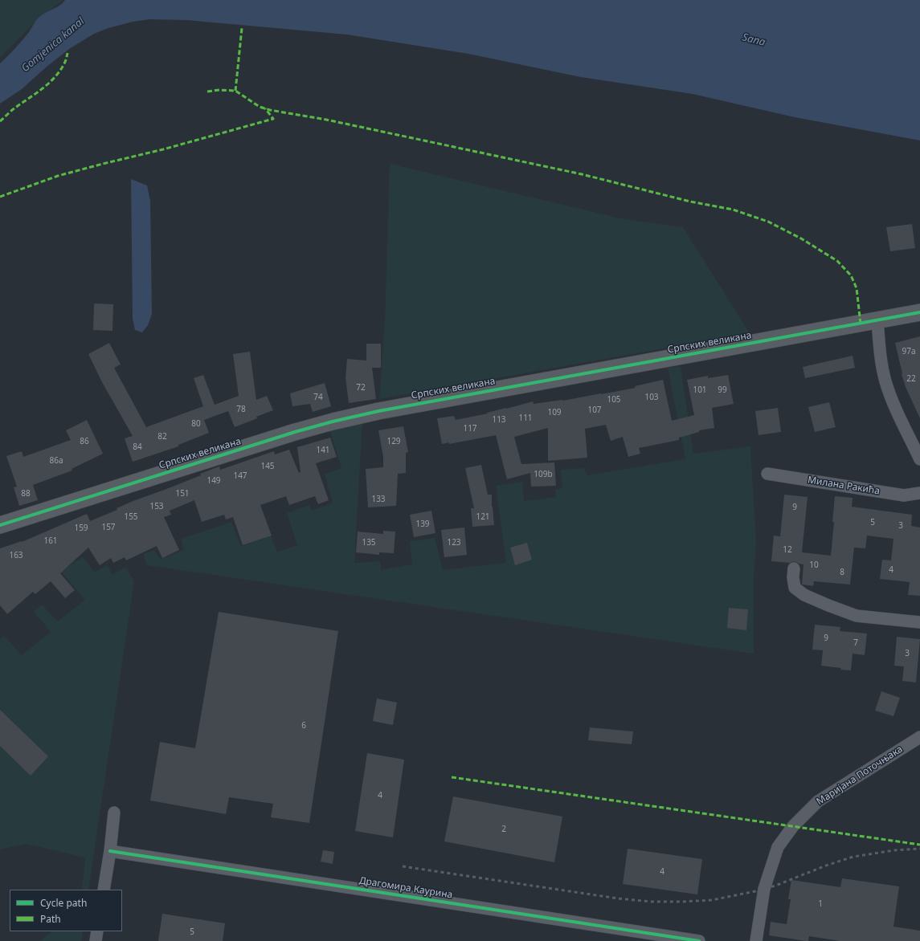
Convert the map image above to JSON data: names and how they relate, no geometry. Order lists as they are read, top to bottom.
{
  "streets": {
    "main road": ["Српских великана"],
    "street": ["Милана Ракића", "Маријана Поточњака", "Драгомира Каурина"]
  },
  "water": ["Sana", "Gomjenica kanal"],
  "house_numbers": [
    "97a",
    "22",
    "72",
    "101",
    "99",
    "74",
    "103",
    "105",
    "78",
    "107",
    "109",
    "111",
    "113",
    "80",
    "117",
    "82",
    "86",
    "129",
    "84",
    "141",
    "86a",
    "145",
    "109b",
    "147",
    "149",
    "88",
    "151",
    "133",
    "153",
    "9",
    "155",
    "121",
    "5",
    "139",
    "3",
    "157",
    "159",
    "161",
    "135",
    "123",
    "12",
    "163",
    "10",
    "4",
    "8",
    "9",
    "7",
    "3",
    "6",
    "4",
    "2",
    "4",
    "1",
    "5"
  ],
  "legend": ["Cycle path", "Path"]
}
